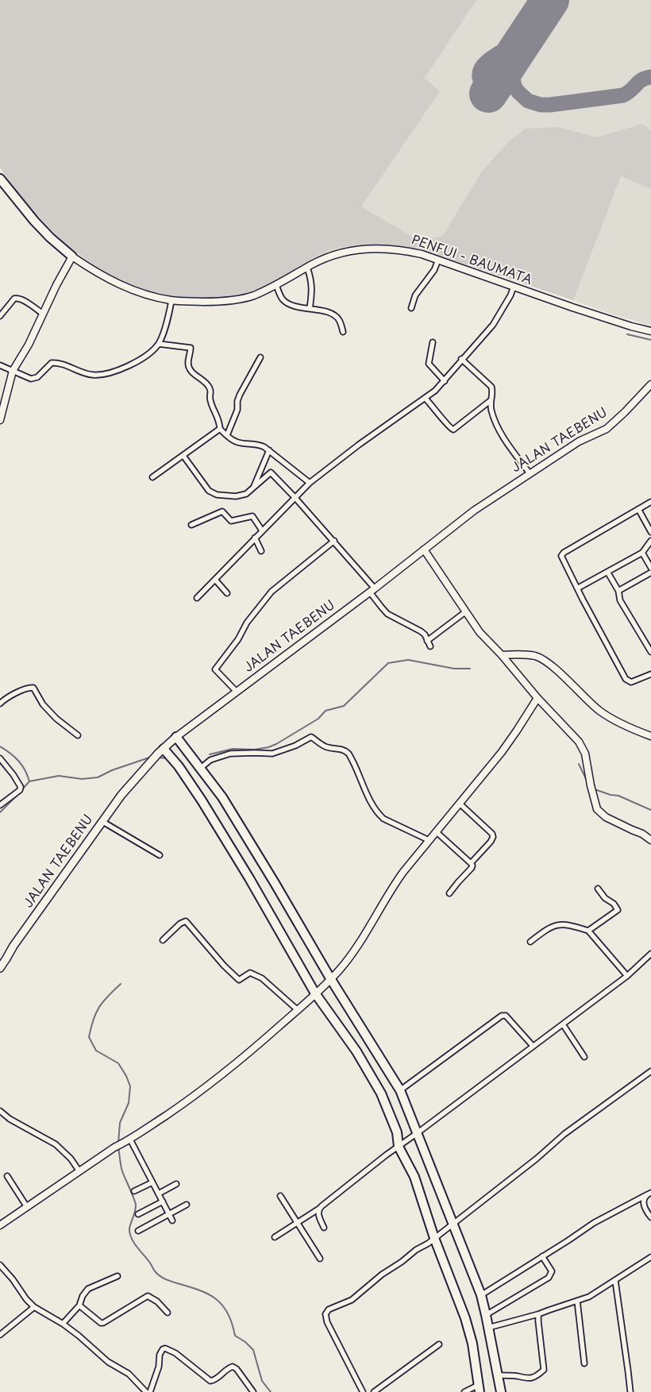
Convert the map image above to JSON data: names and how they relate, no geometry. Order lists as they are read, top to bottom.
{
  "streets": {
    "highway": ["PENFUI - BAUMATA"],
    "main road": ["JALAN TAEBENU"]
  }
}
